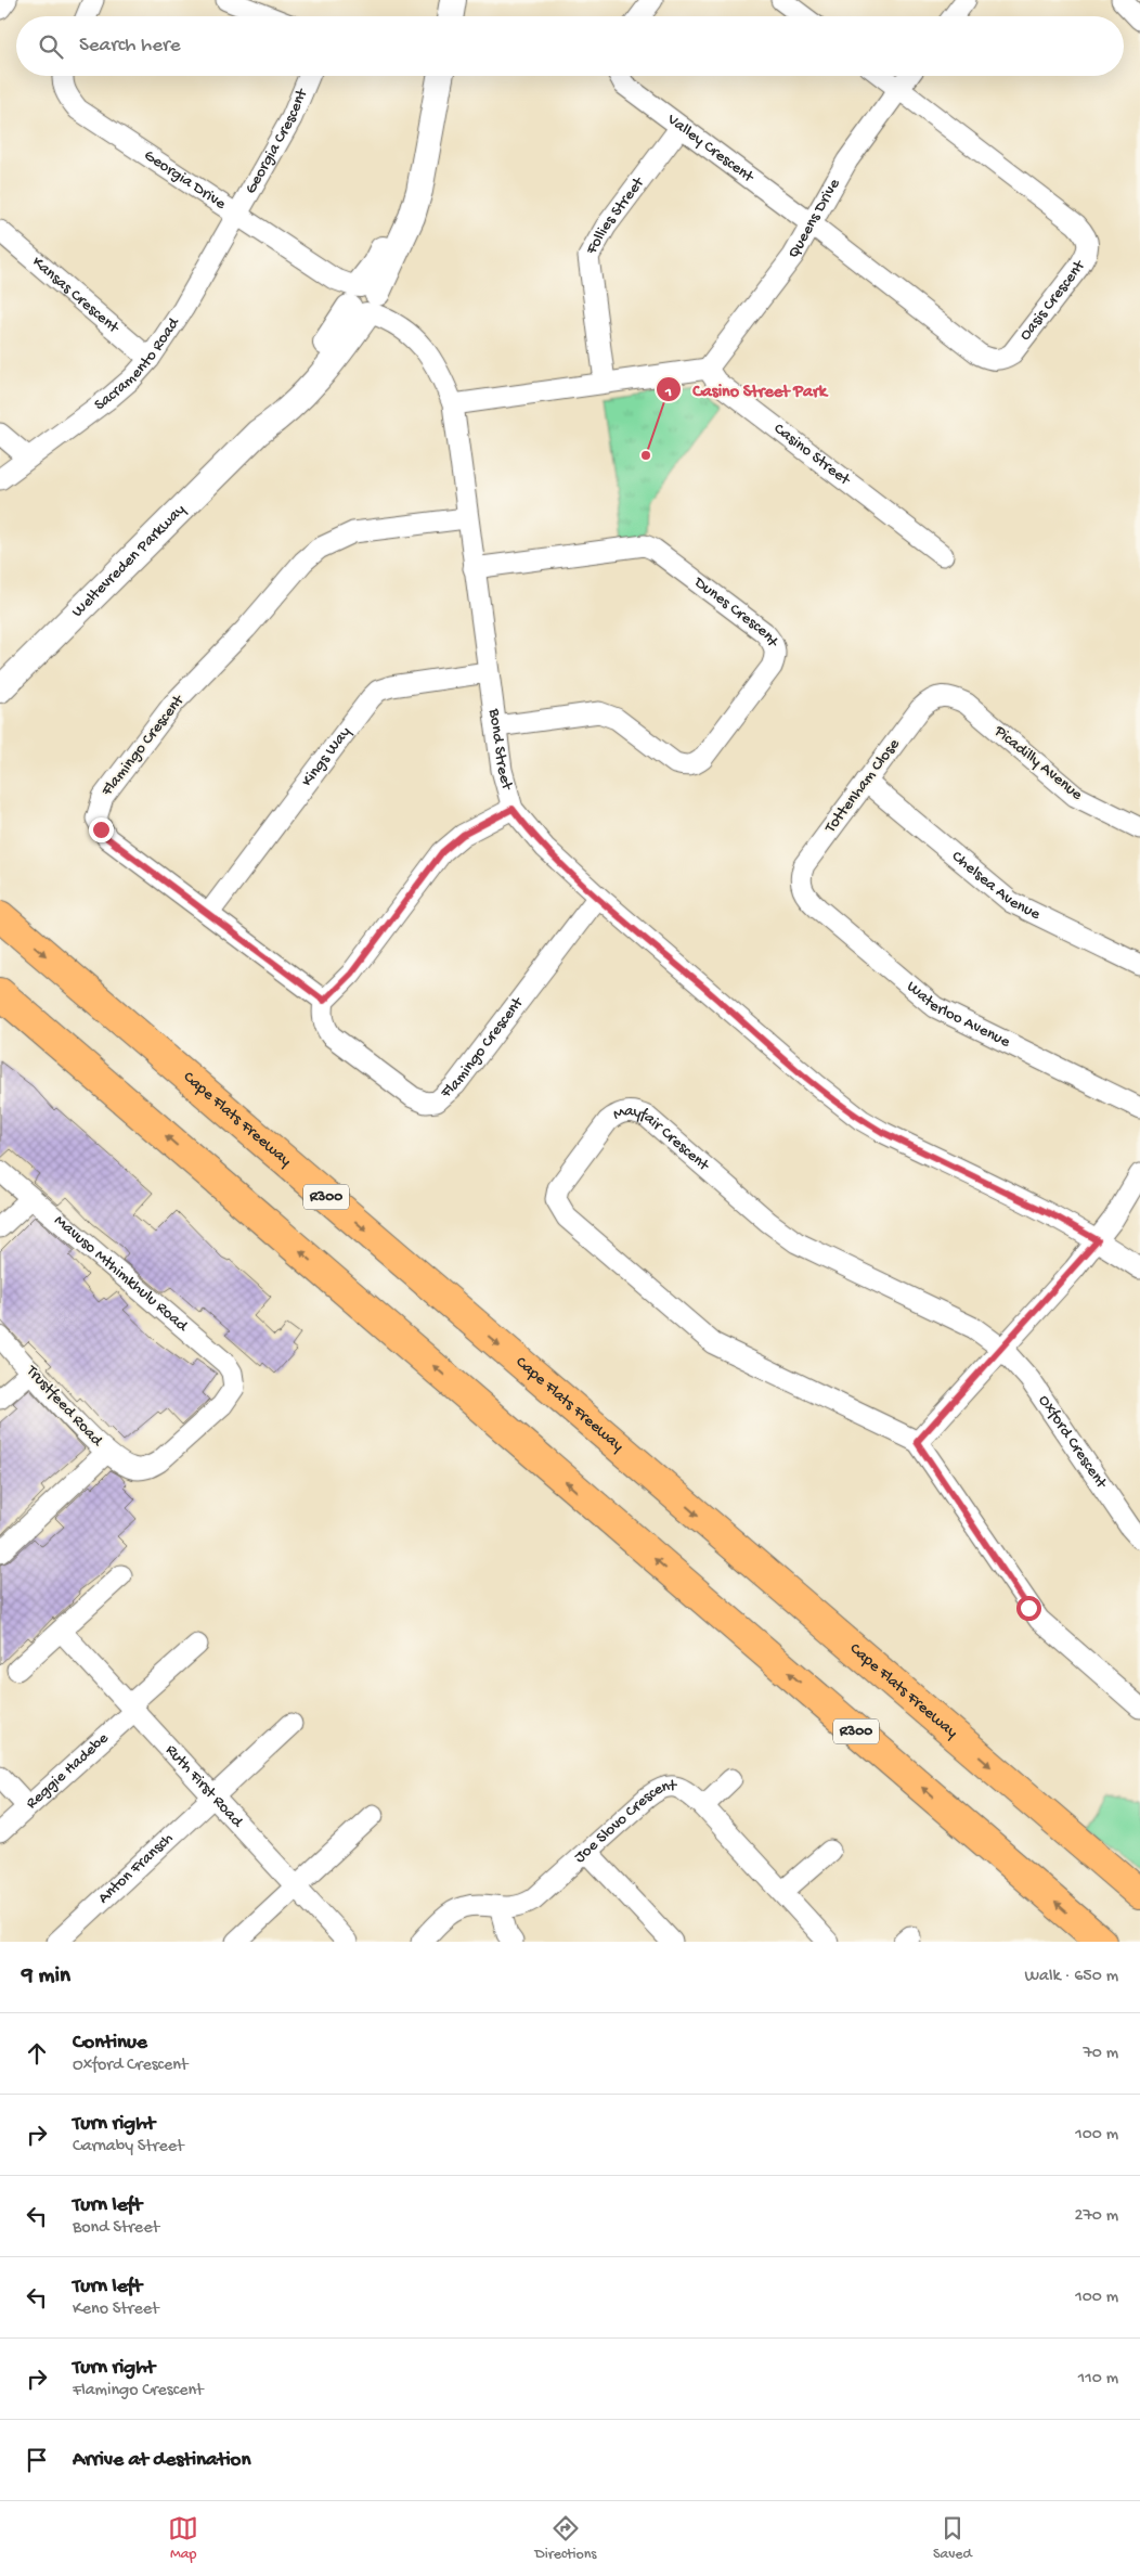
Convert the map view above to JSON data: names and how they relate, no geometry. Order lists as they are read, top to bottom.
{
  "streets": {
    "highway": ["Cape Flats Freeway", "R300"],
    "street": [
      "Georgia Crescent",
      "Valley Crescent",
      "Georgia Drive",
      "Follies Street",
      "Queens Drive",
      "Kansas Crescent",
      "Oasis Crescent",
      "Sacramento Road",
      "Casino Street",
      "Weltevreden Parkway",
      "Dunes Crescent",
      "Flamingo Crescent",
      "Bond Street",
      "Kings Way",
      "Picadilly Avenue",
      "Tottenham Close",
      "Chelsea Avenue",
      "Waterloo Avenue",
      "Mayfair Crescent",
      "Mavuso Mthimkhulu Road",
      "Trustfeed Road",
      "Oxford Crescent",
      "Reggie Hadebe",
      "Ruth First Road",
      "Joe Slovo Crescent",
      "Anton Fransch"
    ]
  },
  "crossings": [
    ["Georgia Crescent", "Georgia Drive"],
    ["Georgia Crescent", "Sacramento Road"],
    ["Valley Crescent", "Follies Street"],
    ["Valley Crescent", "Queens Drive"],
    ["Valley Crescent", "Oasis Crescent"],
    ["Georgia Drive", "Sacramento Road"],
    ["Georgia Drive", "Weltevreden Parkway"],
    ["Georgia Drive", "Bond Street"],
    ["Queens Drive", "Oasis Crescent"],
    ["Queens Drive", "Casino Street"],
    ["Kansas Crescent", "Sacramento Road"],
    ["Weltevreden Parkway", "Bond Street"],
    ["Dunes Crescent", "Bond Street"],
    ["Flamingo Crescent", "Bond Street"],
    ["Flamingo Crescent", "Kings Way"],
    ["Bond Street", "Kings Way"],
    ["Picadilly Avenue", "Tottenham Close"],
    ["Tottenham Close", "Chelsea Avenue"],
    ["Tottenham Close", "Waterloo Avenue"],
    ["Mayfair Crescent", "Oxford Crescent"],
    ["Mavuso Mthimkhulu Road", "Trustfeed Road"],
    ["Reggie Hadebe", "Ruth First Road"],
    ["Ruth First Road", "Anton Fransch"]
  ],
  "places": ["Casino Street Park"],
  "page": {
    "search": "Search here",
    "heading": ["9 min", "Walk · 650 m"],
    "list": [
      ["Continue", "Oxford Crescent", "70 m"],
      ["Turn right", "Carnaby Street", "100 m"],
      ["Turn left", "Bond Street", "270 m"],
      ["Turn left", "Keno Street", "100 m"],
      ["Turn right", "Flamingo Crescent", "110 m"],
      "Arrive at destination"
    ],
    "nav": ["Map", "Directions", "Saved"]
  }
}
